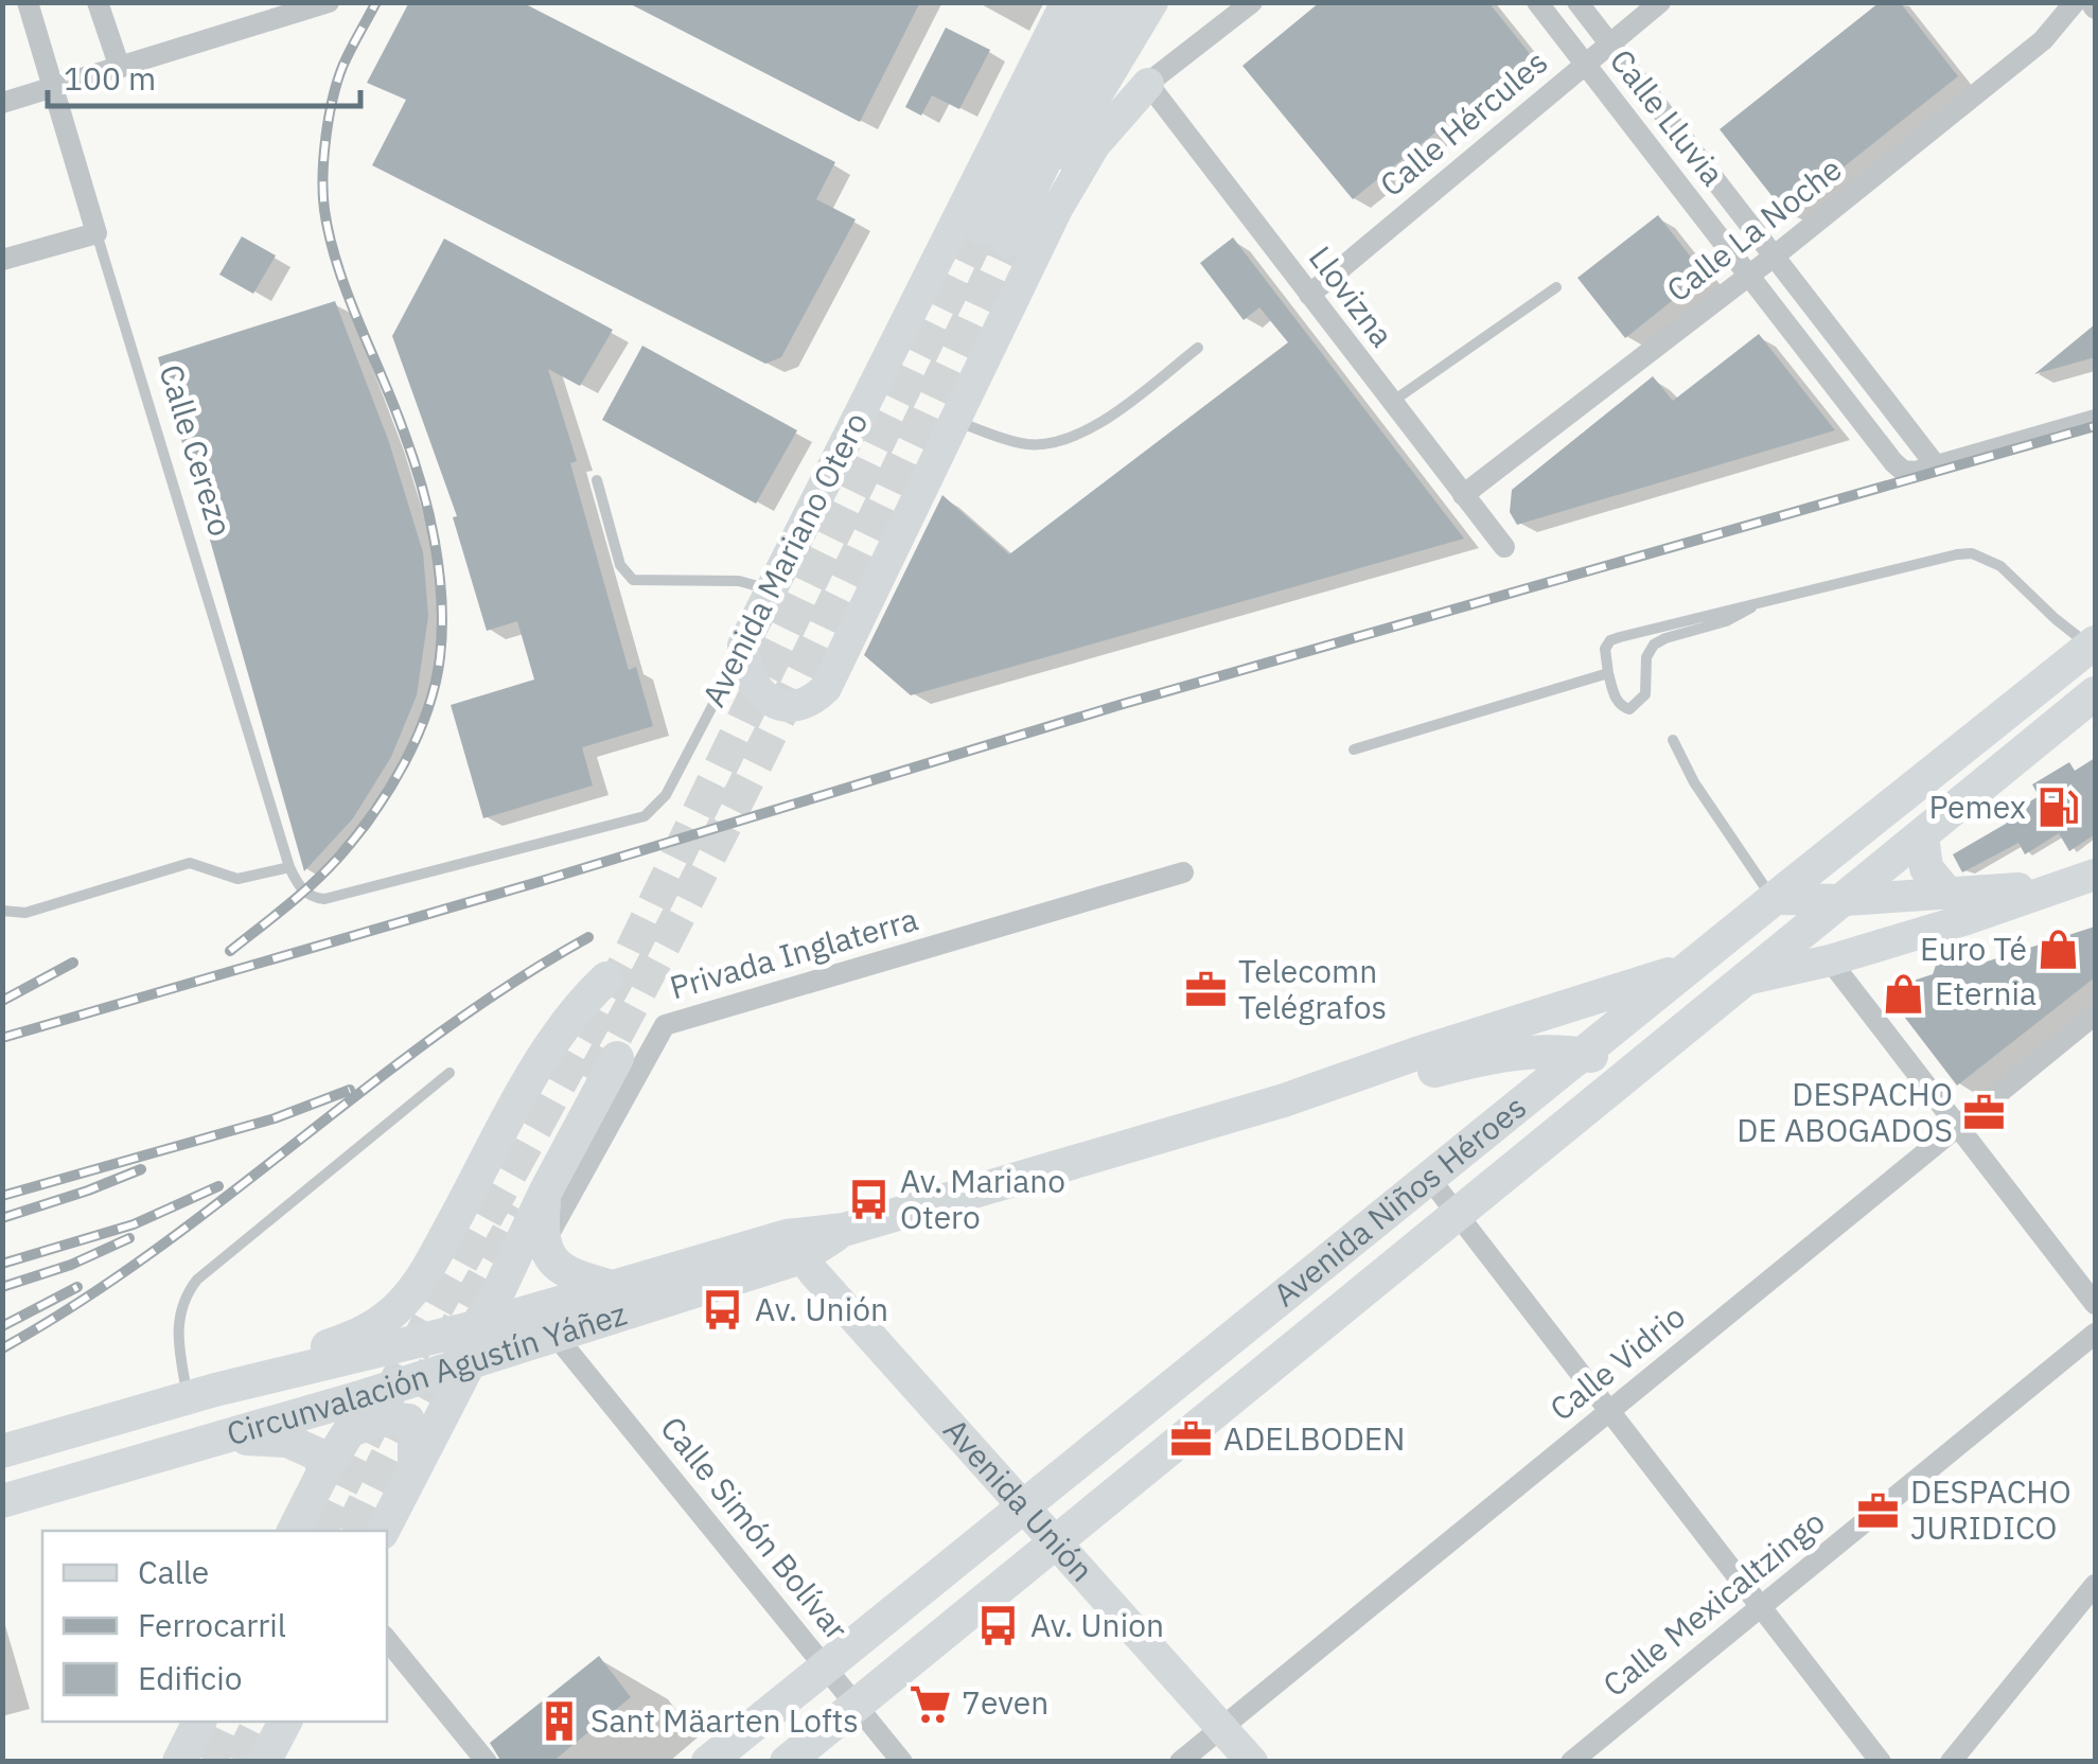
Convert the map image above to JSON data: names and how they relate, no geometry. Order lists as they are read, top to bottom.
{
  "streets": {
    "main road": [
      "Avenida Mariano Otero",
      "Avenida Niños Héroes",
      "Circunvalación Agustín Yáñez",
      "Avenida Unión"
    ],
    "street": [
      "Calle Lluvia",
      "Calle Hércules",
      "Calle La Noche",
      "Llovizna",
      "Calle Cerezo",
      "Privada Inglaterra",
      "Calle Vidrio",
      "Calle Simón Bolívar",
      "Calle Mexicaltzingo"
    ]
  },
  "crossings": [
    ["Calle Lluvia", "Calle Hércules"],
    ["Calle Lluvia", "Calle La Noche"],
    ["Calle Hércules", "Llovizna"],
    ["Calle La Noche", "Llovizna"],
    ["Calle Cerezo", "Avenida Mariano Otero"],
    ["Avenida Niños Héroes", "Circunvalación Agustín Yáñez"],
    ["Avenida Niños Héroes", "Avenida Unión"],
    ["Avenida Niños Héroes", "Calle Simón Bolívar"],
    ["Calle Vidrio", "Avenida Unión"],
    ["Circunvalación Agustín Yáñez", "Avenida Unión"],
    ["Circunvalación Agustín Yáñez", "Calle Simón Bolívar"]
  ],
  "places": {
    "fuel station": ["Pemex"],
    "shop": ["Euro Té", "Eternia"],
    "office": [
      "Telecomn Telégrafos",
      "DESPACHO DE ABOGADOS",
      "ADELBODEN",
      "DESPACHO JURIDICO"
    ],
    "bus stop": ["Av. Mariano Otero", "Av. Unión", "Av. Union"],
    "supermarket": ["7even"],
    "building": ["Sant Mäarten Lofts"]
  },
  "legend": ["Calle", "Ferrocarril", "Edificio"],
  "scale_bar": "100 m"
}
